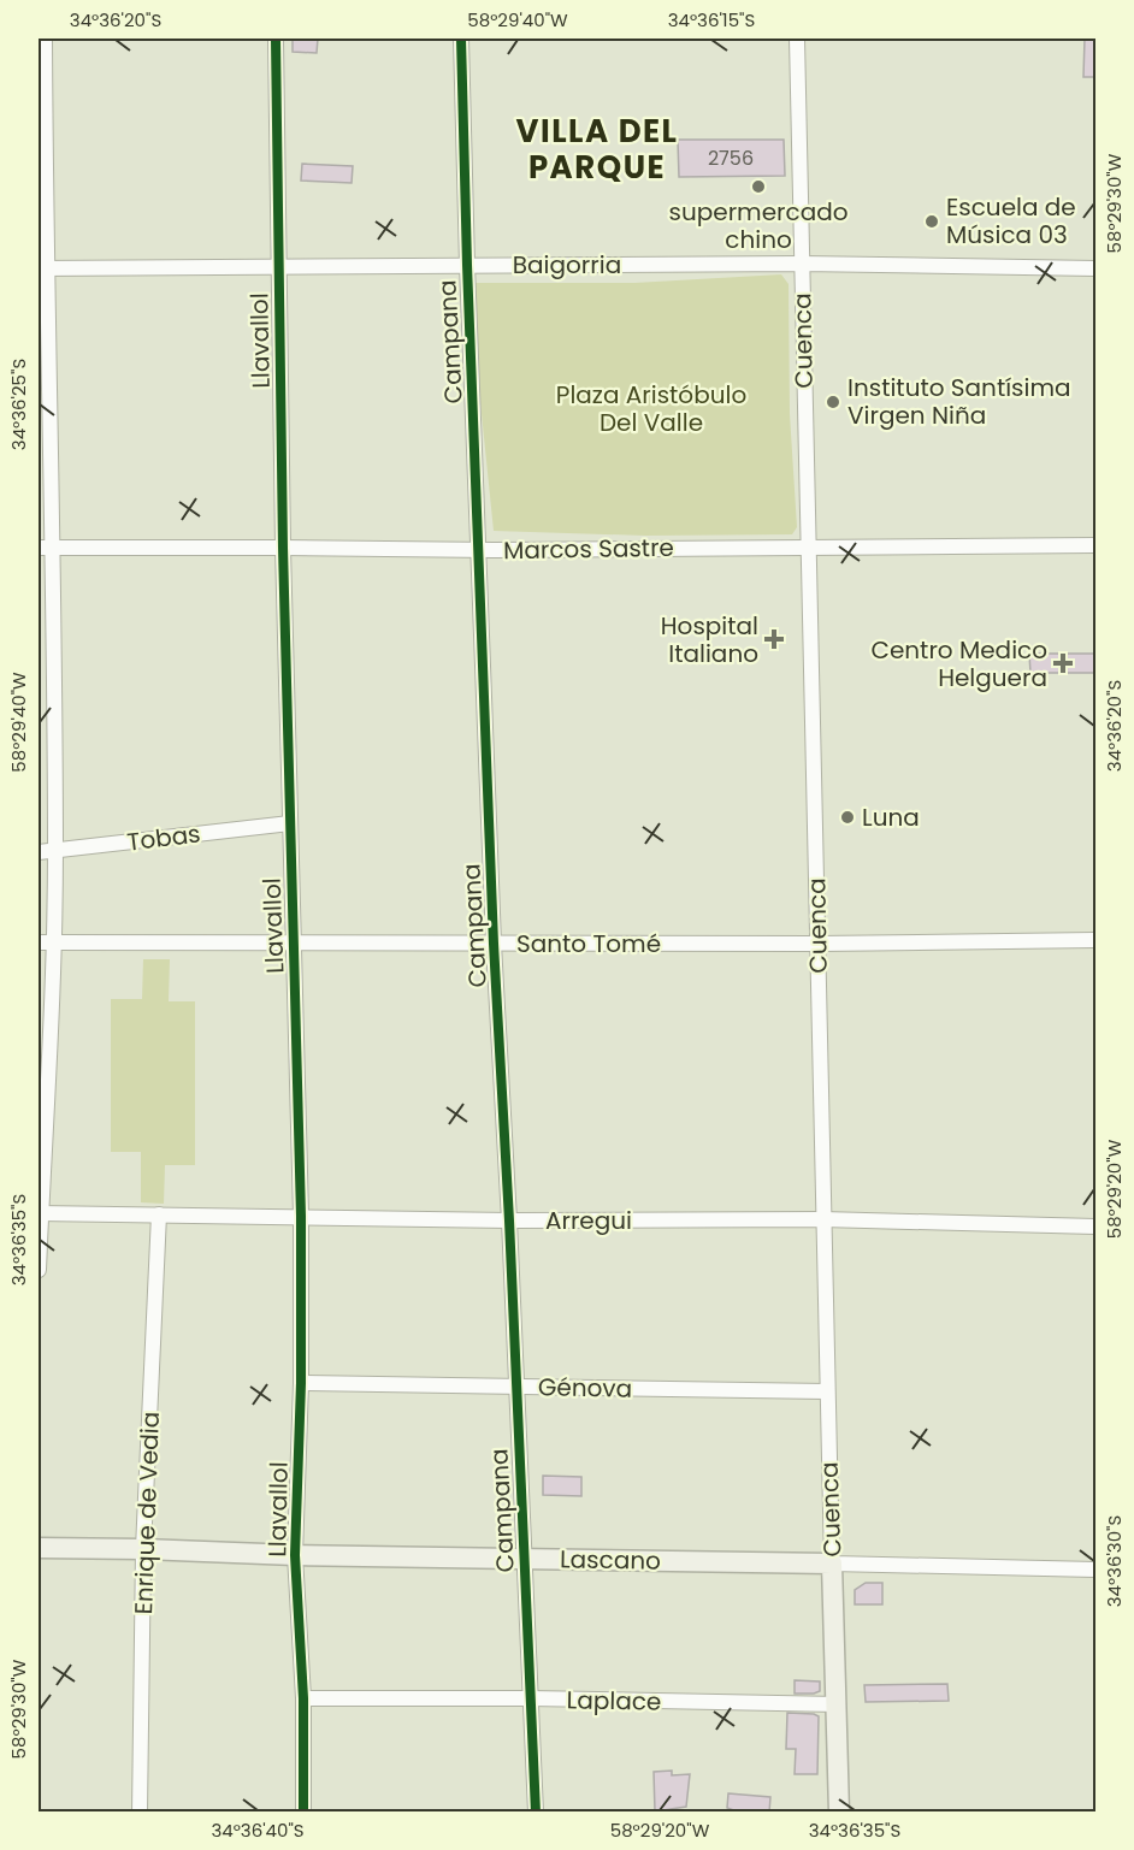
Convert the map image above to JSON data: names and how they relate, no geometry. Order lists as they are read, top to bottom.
{
  "streets": {
    "street": [
      "Baigorria",
      "Llavallol",
      "Cuenca",
      "Campana",
      "Marcos Sastre",
      "Tobas",
      "Santo Tomé",
      "Arregui",
      "Génova",
      "Enrique de Vedia",
      "Lascano",
      "Laplace"
    ]
  },
  "crossings": [
    ["Baigorria", "Llavallol"],
    ["Baigorria", "Cuenca"],
    ["Baigorria", "Campana"],
    ["Llavallol", "Marcos Sastre"],
    ["Llavallol", "Tobas"],
    ["Llavallol", "Santo Tomé"],
    ["Llavallol", "Arregui"],
    ["Llavallol", "Génova"],
    ["Llavallol", "Lascano"],
    ["Llavallol", "Laplace"],
    ["Cuenca", "Marcos Sastre"],
    ["Cuenca", "Santo Tomé"],
    ["Cuenca", "Arregui"],
    ["Cuenca", "Génova"],
    ["Cuenca", "Lascano"],
    ["Cuenca", "Laplace"],
    ["Campana", "Marcos Sastre"],
    ["Campana", "Santo Tomé"],
    ["Campana", "Arregui"],
    ["Campana", "Génova"],
    ["Campana", "Lascano"],
    ["Campana", "Laplace"],
    ["Arregui", "Enrique de Vedia"],
    ["Enrique de Vedia", "Lascano"]
  ],
  "districts": ["VILLA DEL PARQUE"],
  "parks": ["Plaza Aristóbulo Del Valle"],
  "places": {
    "other": [
      "supermercado chino",
      "Escuela de Música 03",
      "Instituto Santísima Virgen Niña",
      "Luna"
    ],
    "health": ["Hospital Italiano", "Centro Medico Helguera"]
  },
  "house_numbers": ["2756"],
  "coordinates": [
    "34°36'20\"S",
    "58°29'40\"W",
    "34°36'15\"S",
    "58°29'30\"W",
    "34°36'25\"S",
    "58°29'20\"W",
    "34°36'35\"S",
    "34°36'30\"S",
    "34°36'40\"S"
  ]
}
